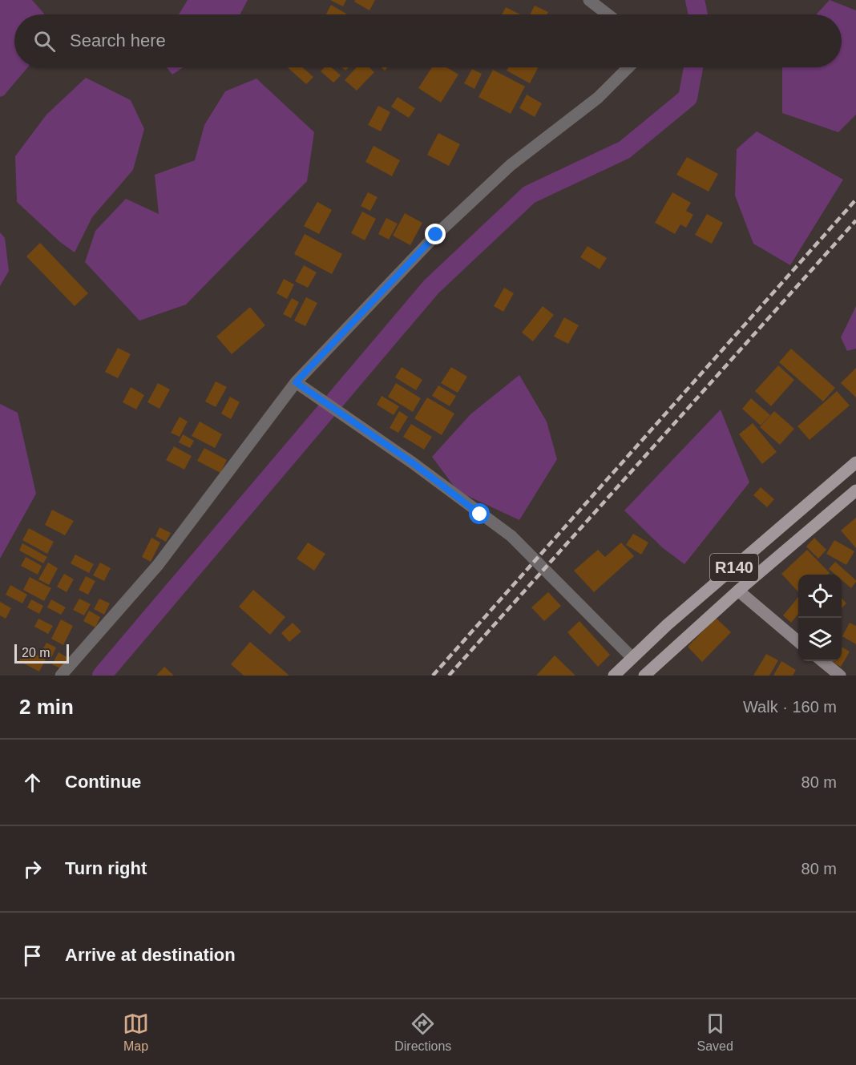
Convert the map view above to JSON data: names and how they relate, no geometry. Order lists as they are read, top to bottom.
{
  "streets": {
    "main road": ["R140"]
  },
  "scale_bar": "20 m",
  "page": {
    "search": "Search here",
    "scale": "20 m",
    "heading": ["2 min", "Walk · 160 m"],
    "list": [
      ["Continue", "80 m"],
      ["Turn right", "80 m"],
      "Arrive at destination"
    ],
    "nav": ["Map", "Directions", "Saved"]
  }
}
